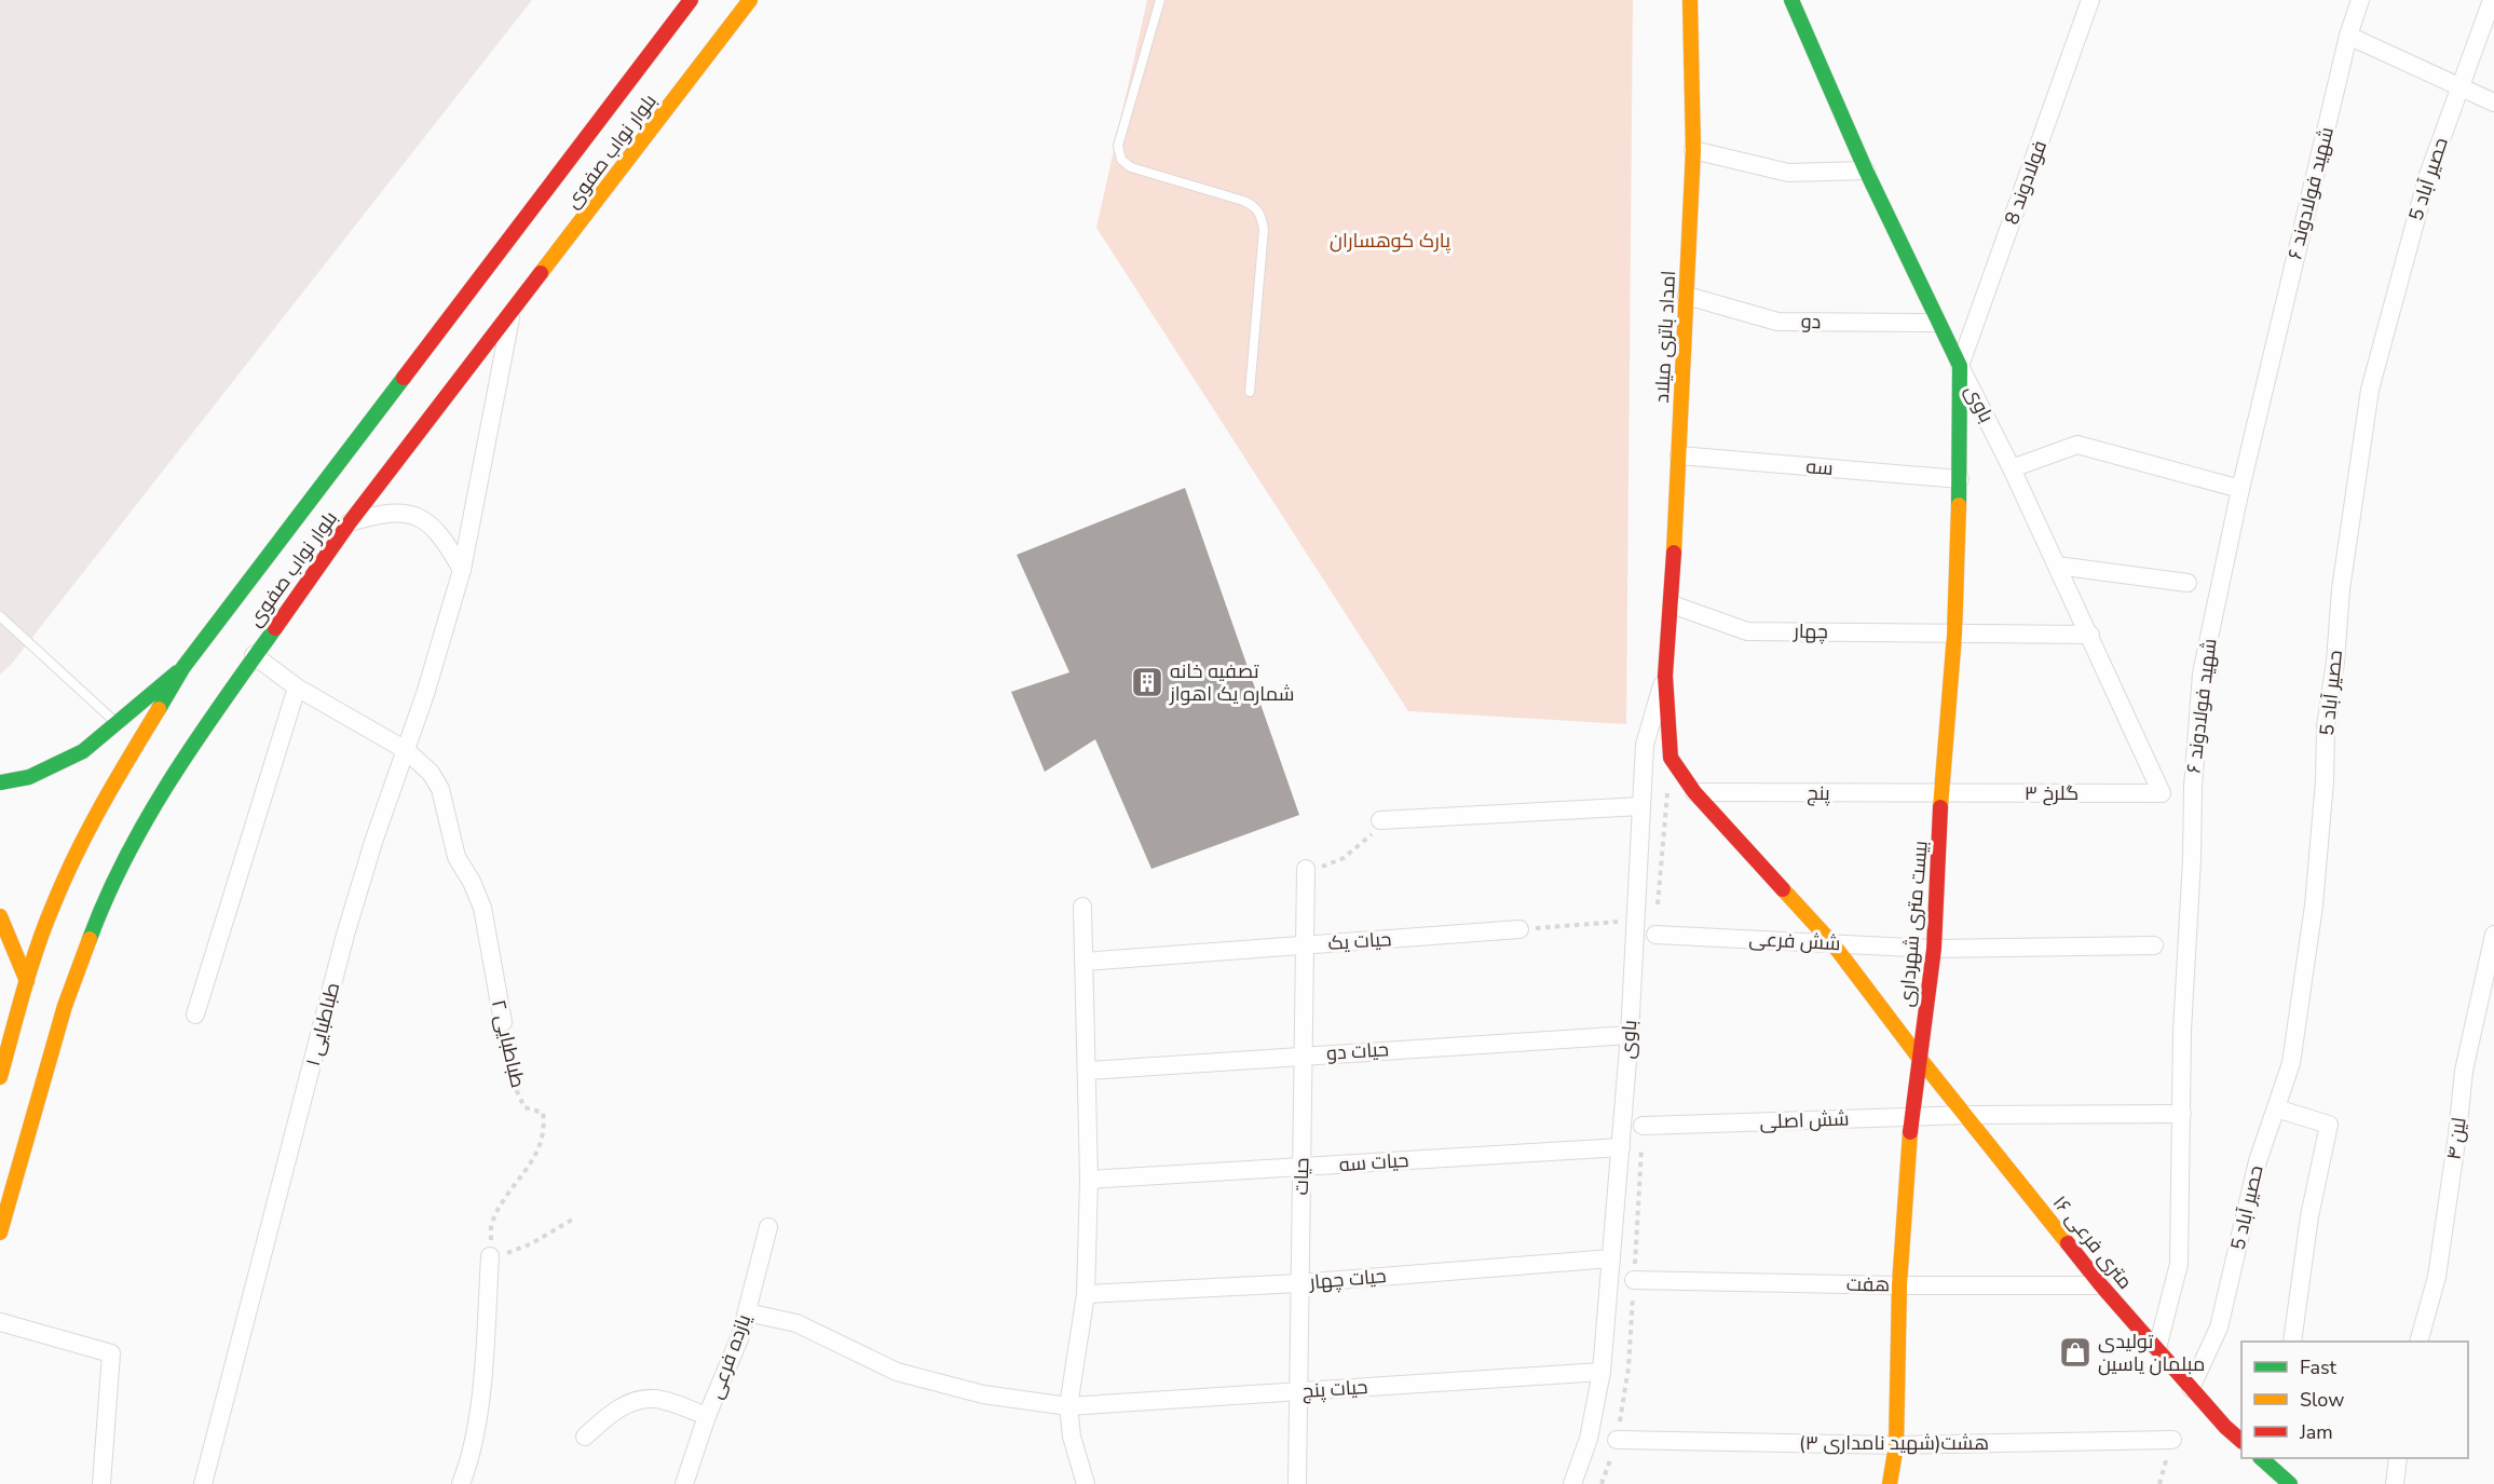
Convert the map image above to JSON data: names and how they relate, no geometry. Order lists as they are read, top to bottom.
{
  "streets": {
    "street": [
      "بلوار نواب صفوی",
      "حصیر آباد 5",
      "فولادوند 8",
      "شهید فولادوند ۶",
      "دو",
      "امداد باتری میلاد",
      "باوی",
      "سه",
      "چهار",
      "پنج",
      "گلرخ ۳",
      "بیست متری شهرداری",
      "حیات یک",
      "شش فرعی",
      "طباطبایی ۱",
      "طباطبایی ۲",
      "حیات دو",
      "شش اصلی",
      "لین ۴",
      "حیات سه",
      "حیات",
      "۱۶ متری فرعی",
      "حیات چهار",
      "هفت",
      "یازده فرعی",
      "حیات پنج",
      "هشت(شهید نامداری ۳)"
    ]
  },
  "crossings": [
    ["بلوار نواب صفوی", "طباطبایی ۱"],
    ["بلوار نواب صفوی", "طباطبایی ۲"],
    ["حصیر آباد 5", "۱۶ متری فرعی"],
    ["فولادوند 8", "باوی"],
    ["فولادوند 8", "بیست متری شهرداری"],
    ["شهید فولادوند ۶", "شش اصلی"],
    ["شهید فولادوند ۶", "۱۶ متری فرعی"],
    ["دو", "امداد باتری میلاد"],
    ["دو", "باوی"],
    ["امداد باتری میلاد", "باوی"],
    ["امداد باتری میلاد", "سه"],
    ["امداد باتری میلاد", "چهار"],
    ["امداد باتری میلاد", "۱۶ متری فرعی"],
    ["باوی", "چهار"],
    ["باوی", "گلرخ ۳"],
    ["باوی", "بیست متری شهرداری"],
    ["باوی", "حیات دو"],
    ["باوی", "حیات سه"],
    ["باوی", "۱۶ متری فرعی"],
    ["باوی", "حیات چهار"],
    ["باوی", "حیات پنج"],
    ["سه", "بیست متری شهرداری"],
    ["چهار", "بیست متری شهرداری"],
    ["پنج", "گلرخ ۳"],
    ["پنج", "بیست متری شهرداری"],
    ["پنج", "۱۶ متری فرعی"],
    ["گلرخ ۳", "بیست متری شهرداری"],
    ["بیست متری شهرداری", "شش فرعی"],
    ["بیست متری شهرداری", "شش اصلی"],
    ["بیست متری شهرداری", "۱۶ متری فرعی"],
    ["بیست متری شهرداری", "هفت"],
    ["بیست متری شهرداری", "هشت(شهید نامداری ۳)"],
    ["حیات یک", "حیات"],
    ["شش فرعی", "۱۶ متری فرعی"],
    ["طباطبایی ۱", "طباطبایی ۲"],
    ["حیات دو", "حیات"],
    ["شش اصلی", "۱۶ متری فرعی"],
    ["حیات سه", "حیات"],
    ["حیات", "حیات چهار"],
    ["حیات", "حیات پنج"],
    ["۱۶ متری فرعی", "هفت"],
    ["یازده فرعی", "حیات پنج"]
  ],
  "parks": ["پارک کوهساران"],
  "places": {
    "building": ["تصفیه خانه شماره یک اهواز"],
    "shop": ["تولیدی مبلمان یاسین"]
  },
  "legend": ["Fast", "Slow", "Jam"]
}
